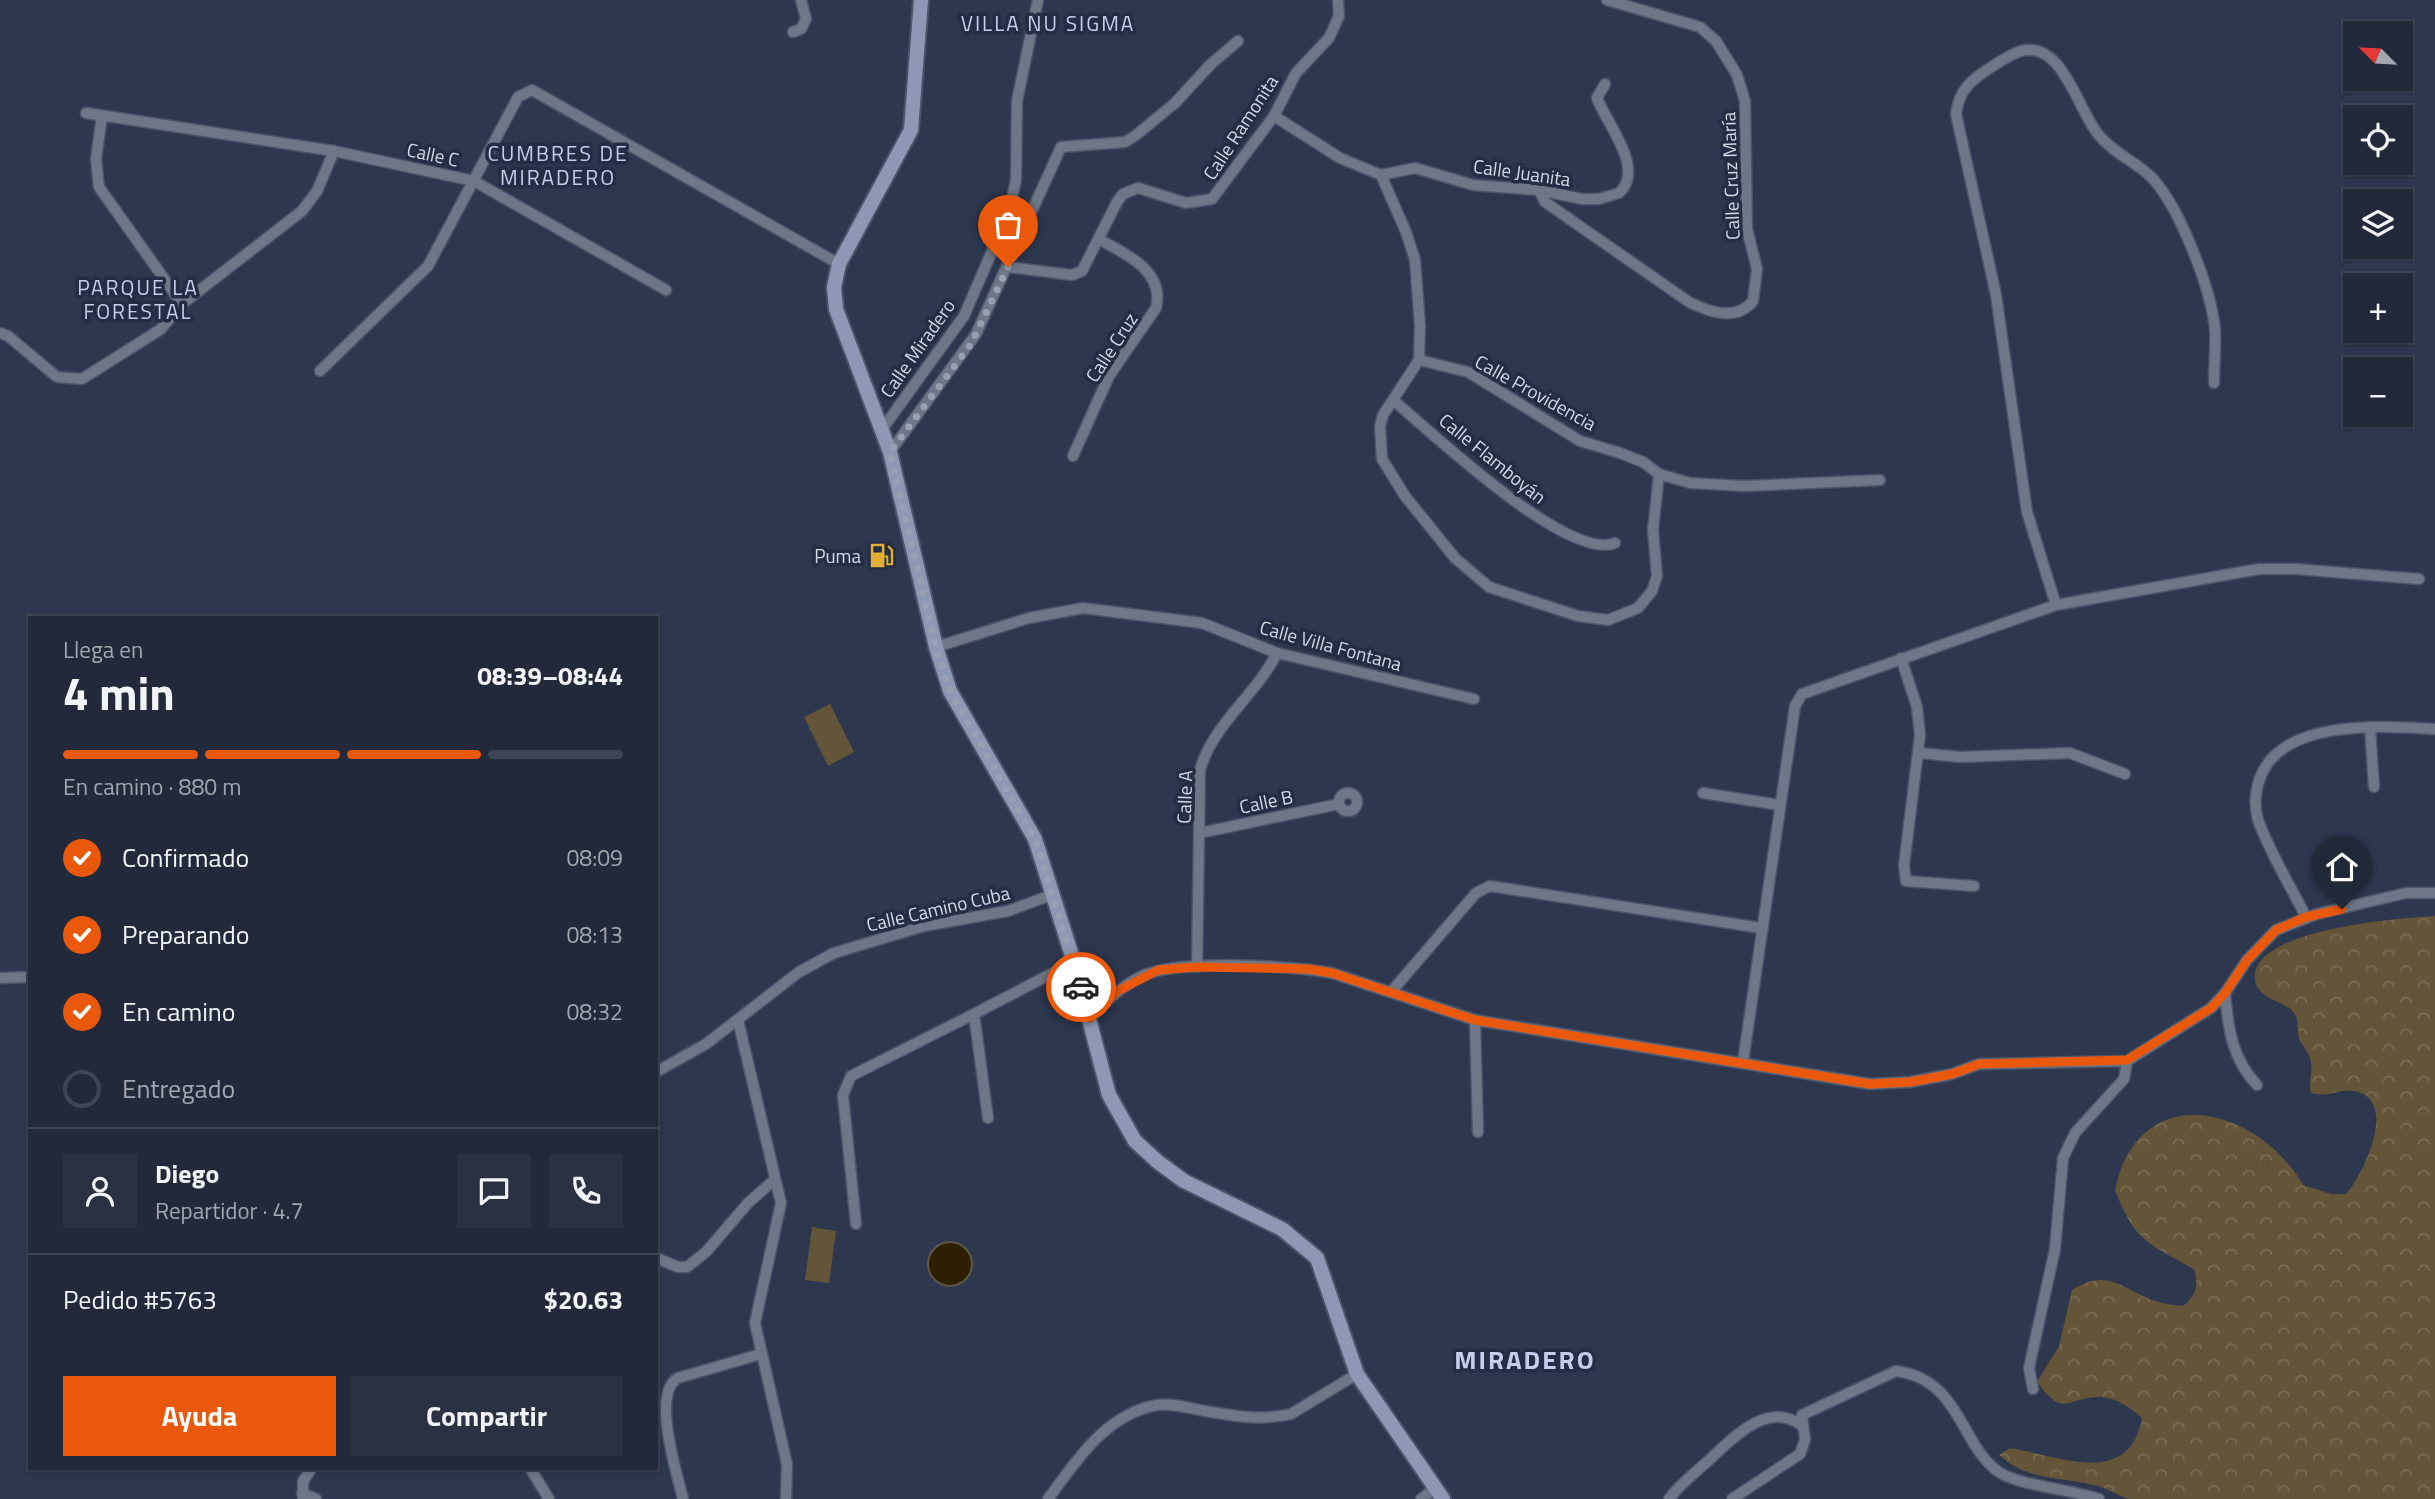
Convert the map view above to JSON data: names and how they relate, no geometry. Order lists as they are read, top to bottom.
{
  "streets": {
    "street": [
      "Calle Ramonita",
      "Calle C",
      "Calle Juanita",
      "Calle Cruz María",
      "Calle Cruz",
      "Calle Miradero",
      "Calle Providencia",
      "Calle Flamboyán",
      "Calle Villa Fontana",
      "Calle A",
      "Calle B",
      "Calle Camino Cuba"
    ]
  },
  "crossings": [
    ["Calle Ramonita", "Calle Cruz"],
    ["Calle Juanita", "Calle Cruz María"],
    ["Calle Villa Fontana", "Calle A"],
    ["Calle A", "Calle B"]
  ],
  "districts": [
    "VILLA NU SIGMA",
    "CUMBRES DE MIRADERO",
    "PARQUE LA FORESTAL",
    "MIRADERO"
  ],
  "places": {
    "fuel station": ["Puma"]
  },
  "north": "top left",
  "page": {
    "map_buttons": ["+", "−"],
    "heading": ["4 min", "Llega en", "08:39–08:44"],
    "panel": [
      "Diego",
      "Repartidor · 4.7",
      "Pedido #5763",
      "$20.63"
    ],
    "bar": "En camino · 880 m",
    "list": [
      ["Confirmado", "08:09"],
      ["Preparando", "08:13"],
      ["En camino", "08:32"],
      "Entregado"
    ],
    "buttons": ["Ayuda", "Compartir"]
  }
}
